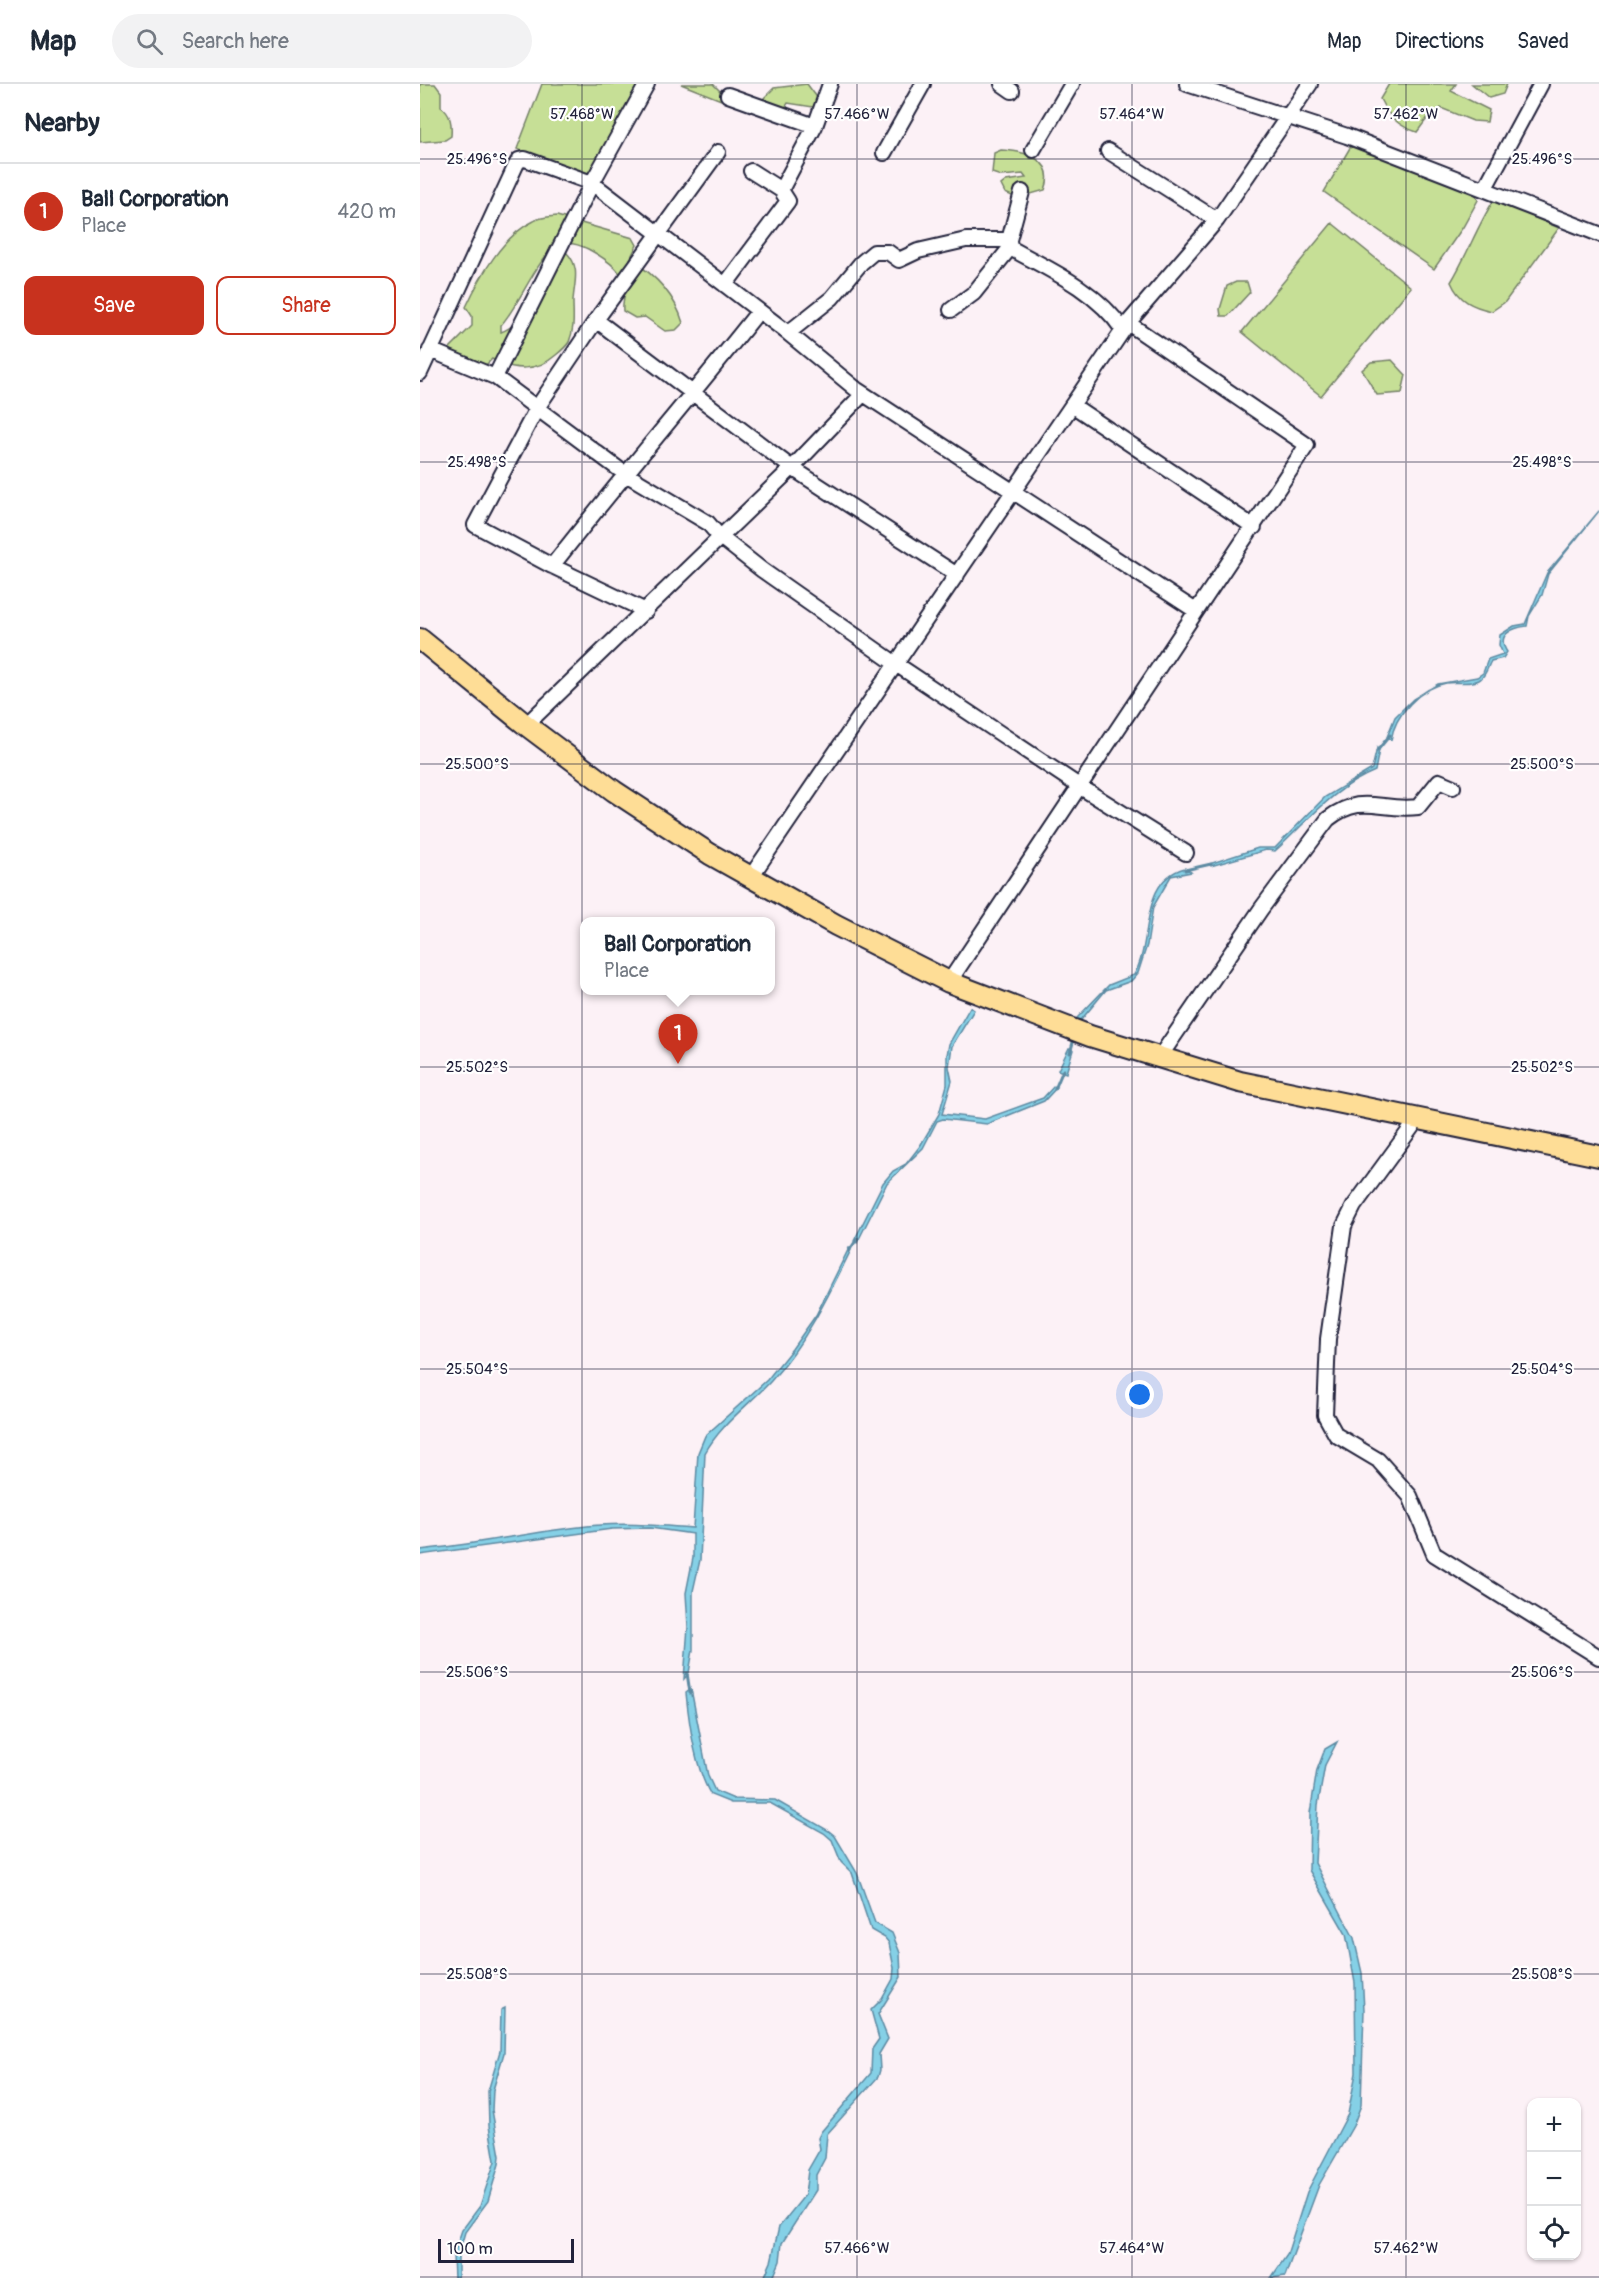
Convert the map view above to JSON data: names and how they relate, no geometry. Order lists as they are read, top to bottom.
{
  "scale_bar": "100 m",
  "page": {
    "header": "Map",
    "search": "Search here",
    "nav": ["Map", "Directions", "Saved"],
    "heading": "Nearby",
    "list": [
      {
        "mark": "1",
        "name": "Ball Corporation",
        "note": "Place",
        "value": "420 m"
      }
    ],
    "buttons": ["Save", "Share"],
    "popup": ["Ball Corporation", "Place"],
    "pins": "1",
    "map_buttons": ["+", "−"],
    "scale": "100 m"
  },
  "coordinates": [
    "57.468°W",
    "57.466°W",
    "57.464°W",
    "57.462°W",
    "25.496°S",
    "25.498°S",
    "25.500°S",
    "25.502°S",
    "25.504°S",
    "25.506°S",
    "25.508°S"
  ]
}
